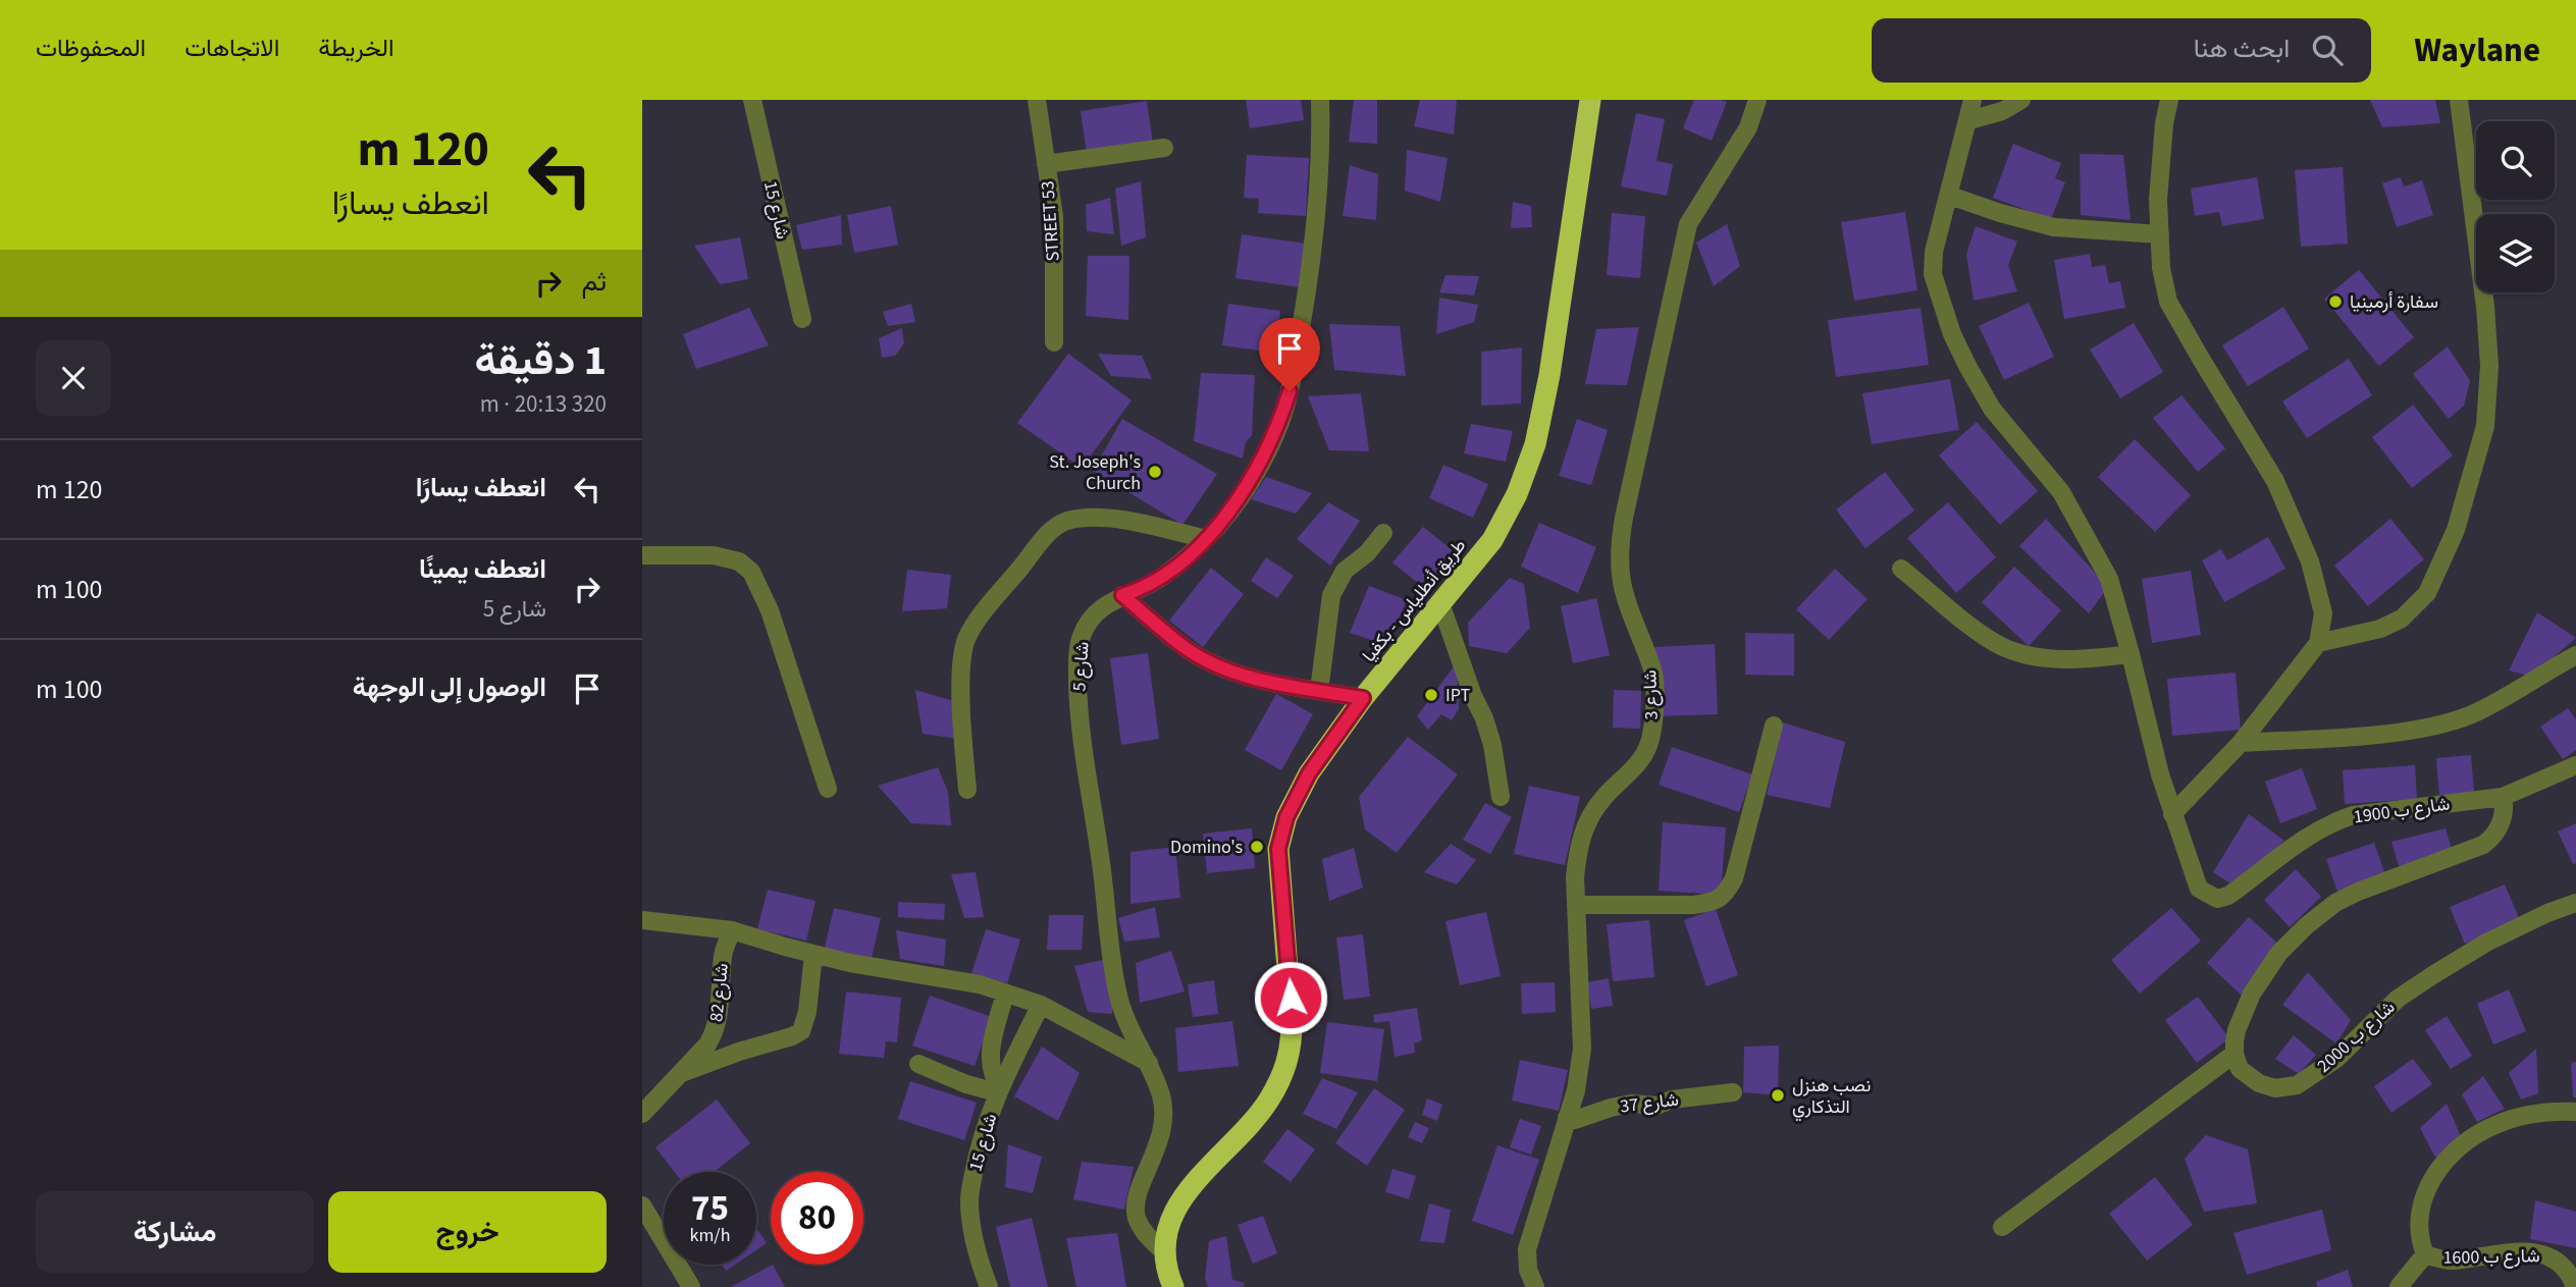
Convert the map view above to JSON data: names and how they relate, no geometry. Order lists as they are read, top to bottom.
{
  "streets": {
    "highway": ["طريق أنطلياس - بكفيا"],
    "street": [
      "شارع 15",
      "STREET 53",
      "شارع 5",
      "شارع 3",
      "شارع ب 1900",
      "شارع 82",
      "شارع ب 2000",
      "شارع 37",
      "شارع ب 1600"
    ]
  },
  "crossings": [
    ["طريق أنطلياس - بكفيا", "شارع 5"],
    ["شارع 3", "شارع 37"]
  ],
  "places": [
    "سفارة أرمينيا",
    "St. Joseph's Church",
    "IPT",
    "Domino's",
    "نصب هنزل التذكاري"
  ],
  "page": {
    "header": "Waylane",
    "search": "ابحث هنا",
    "nav": ["الخريطة", "الاتجاهات", "المحفوظات"],
    "turn": ["120 m", "انعطف يسارًا"],
    "then": "ثم",
    "heading": ["1 دقيقة", "320 m · 20:13"],
    "list": [
      {
        "name": "انعطف يسارًا",
        "value": "120 m"
      },
      {
        "name": "انعطف يمينًا",
        "note": "شارع 5",
        "value": "100 m"
      },
      {
        "name": "الوصول إلى الوجهة",
        "value": "100 m"
      }
    ],
    "speed": "75 km/h",
    "limit": "80",
    "buttons": ["خروج", "مشاركة"]
  }
}
